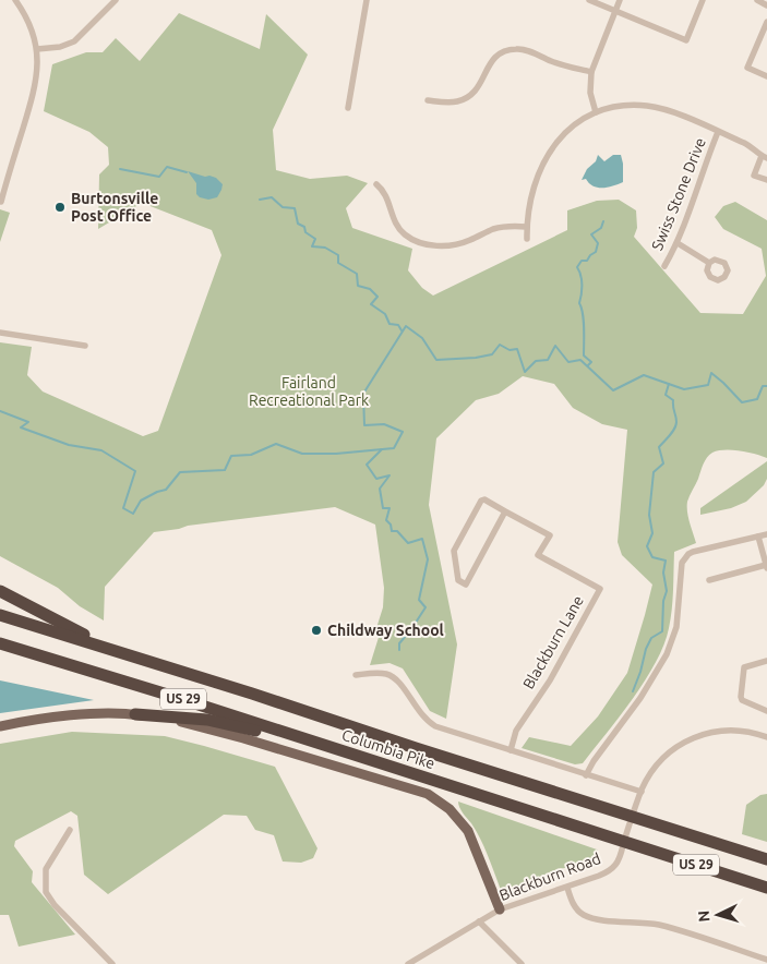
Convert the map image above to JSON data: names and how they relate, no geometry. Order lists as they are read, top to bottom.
{
  "streets": {
    "highway": ["US 29", "Columbia Pike"],
    "street": ["Swiss Stone Drive", "Blackburn Lane", "Blackburn Road"]
  },
  "crossings": [
    ["Columbia Pike", "Blackburn Road"]
  ],
  "parks": ["Fairland Recreational Park"],
  "places": ["Burtonsville Post Office", "Childway School"],
  "north": "left"
}
